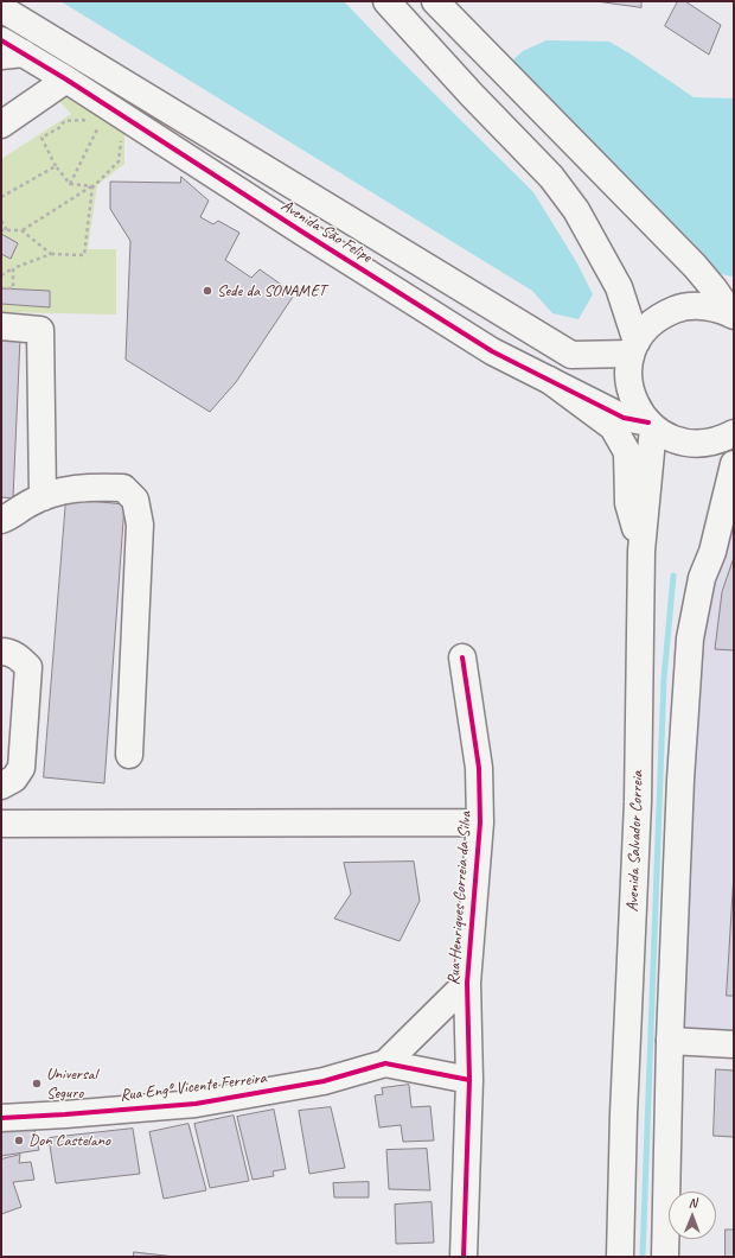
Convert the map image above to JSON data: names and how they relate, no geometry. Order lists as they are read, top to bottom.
{
  "streets": {
    "main road": [
      "Avenida São Felipe",
      "Avenida Salvador Correia",
      "Rua Henriques Correia da Silva",
      "Rua Engº Vicente Ferreira"
    ]
  },
  "crossings": [
    ["Avenida São Felipe", "Avenida Salvador Correia"]
  ],
  "places": ["Sede da SONAMET", "Universal Seguro", "Don Castelano"],
  "north": "top"
}
